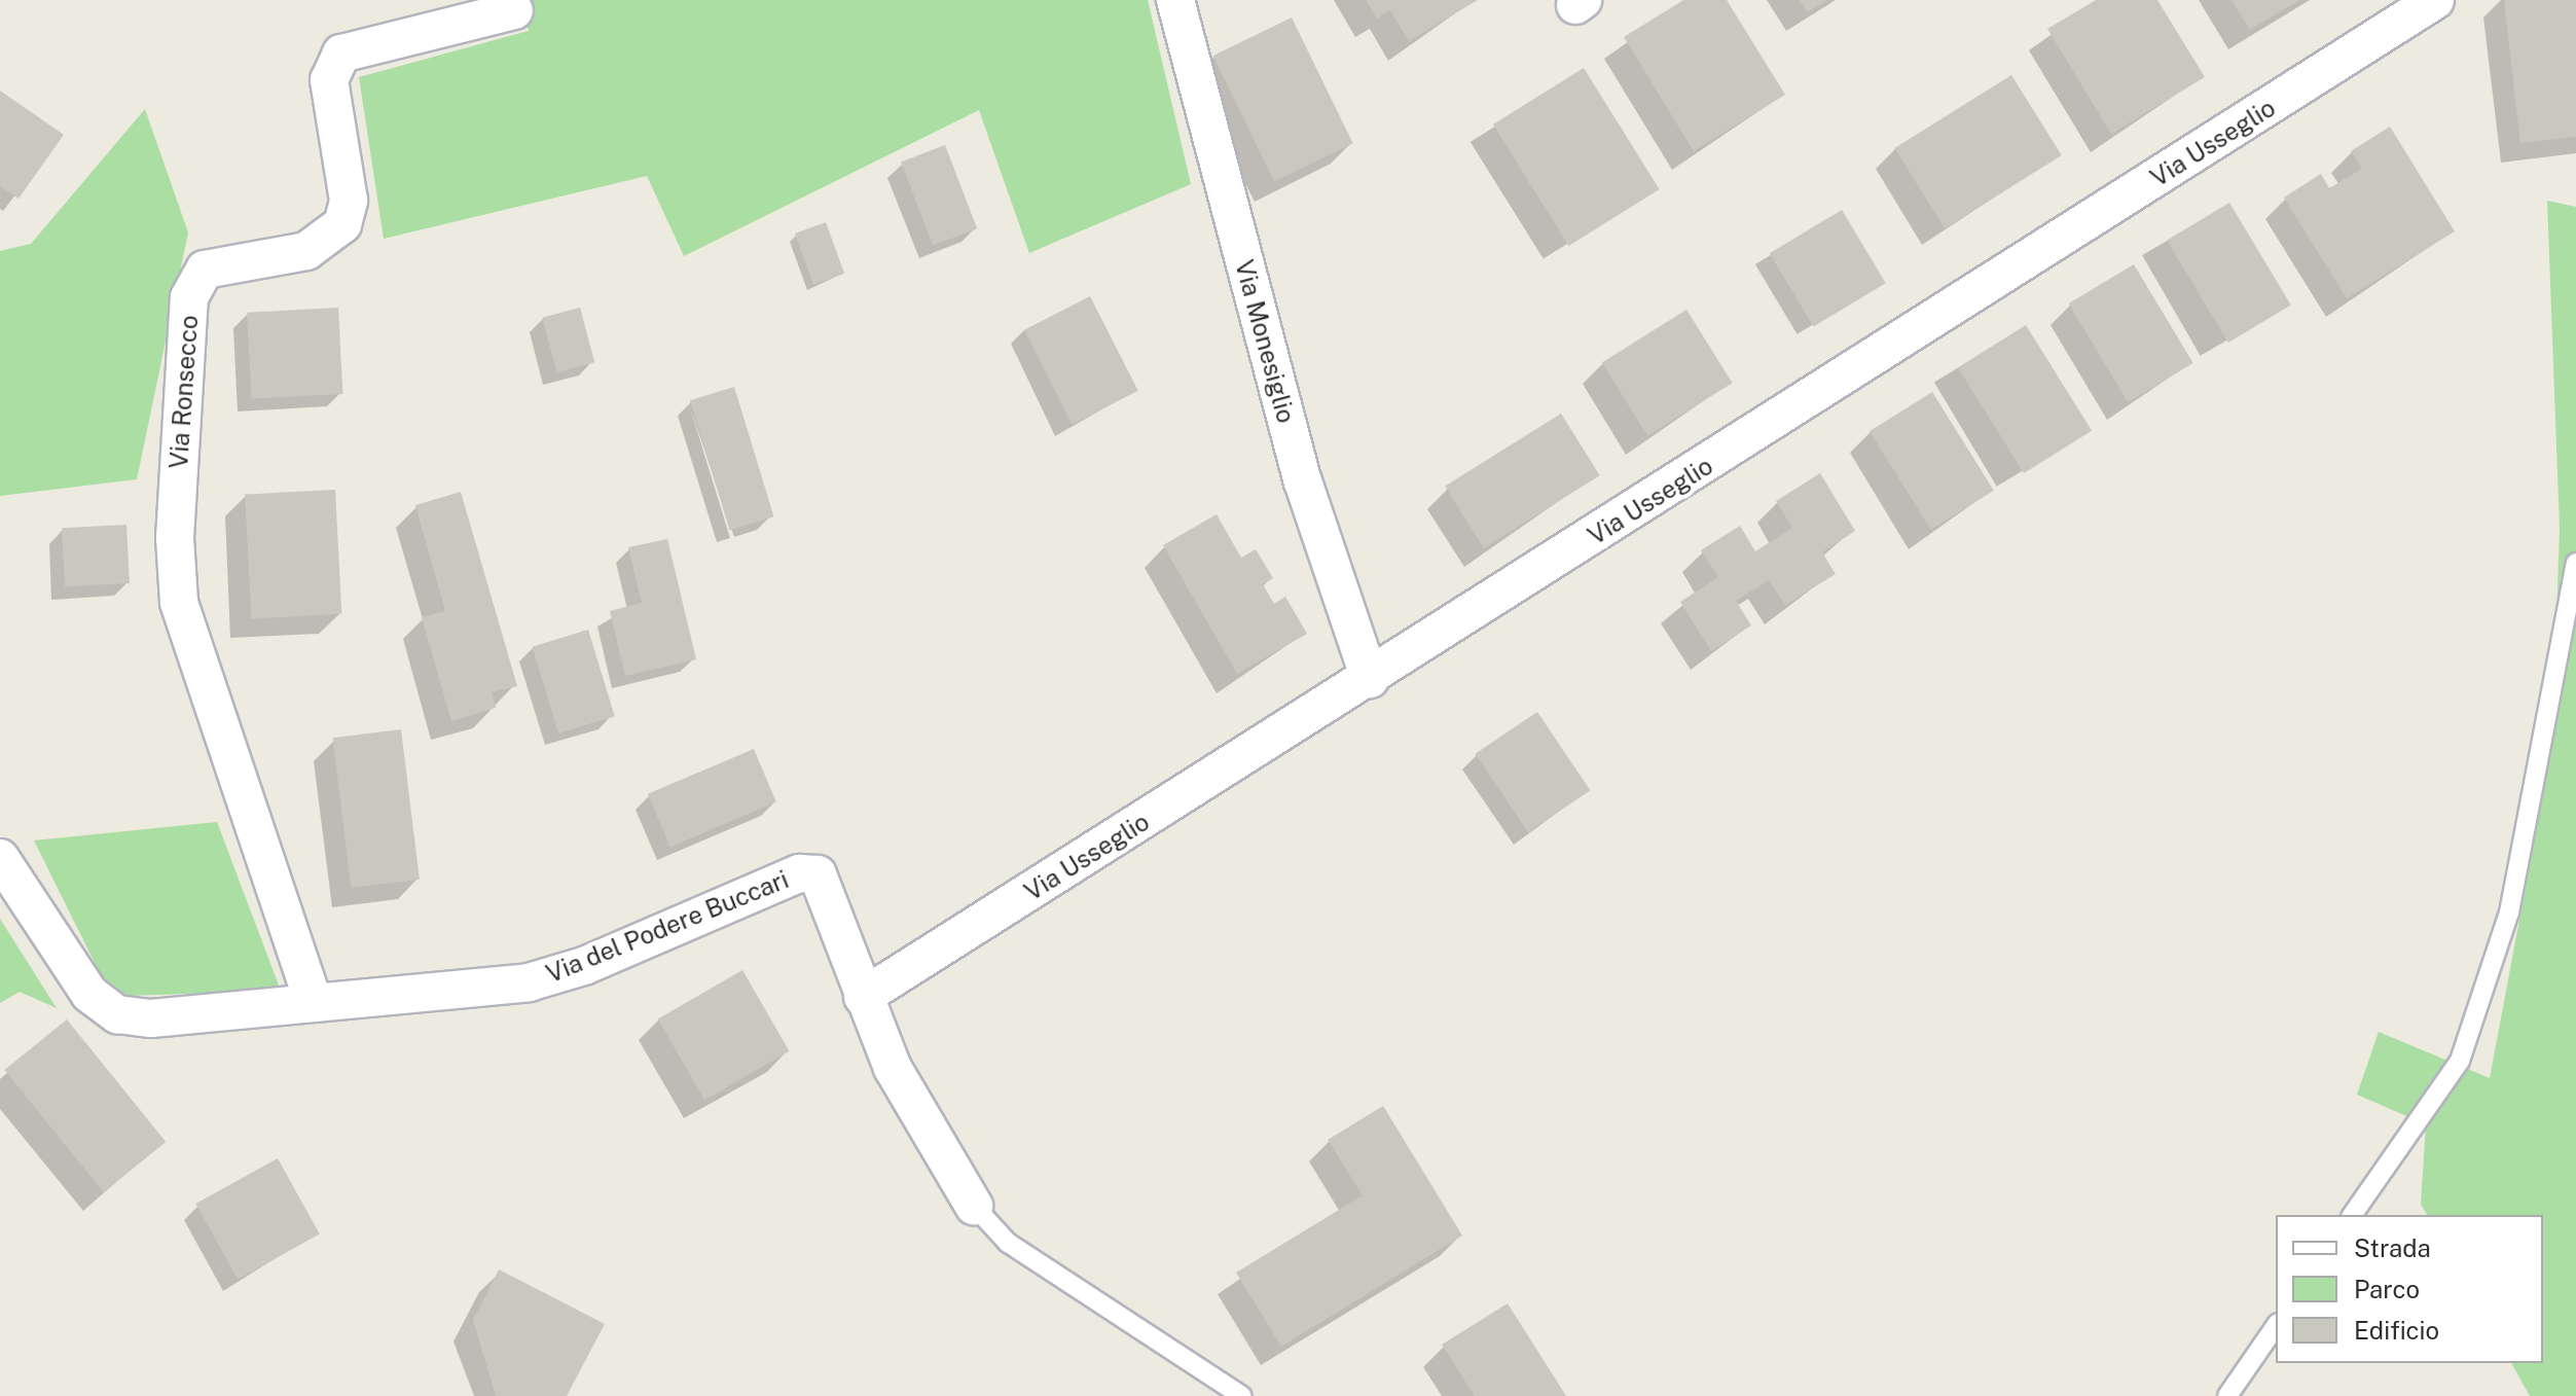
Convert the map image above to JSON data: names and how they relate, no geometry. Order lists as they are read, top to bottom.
{
  "streets": {
    "street": [
      "Via Usseglio",
      "Via Monesiglio",
      "Via Ronsecco",
      "Via del Podere Buccari"
    ]
  },
  "crossings": [
    ["Via Usseglio", "Via Monesiglio"],
    ["Via Usseglio", "Via del Podere Buccari"],
    ["Via Ronsecco", "Via del Podere Buccari"]
  ],
  "legend": ["Strada", "Parco", "Edificio"]
}
